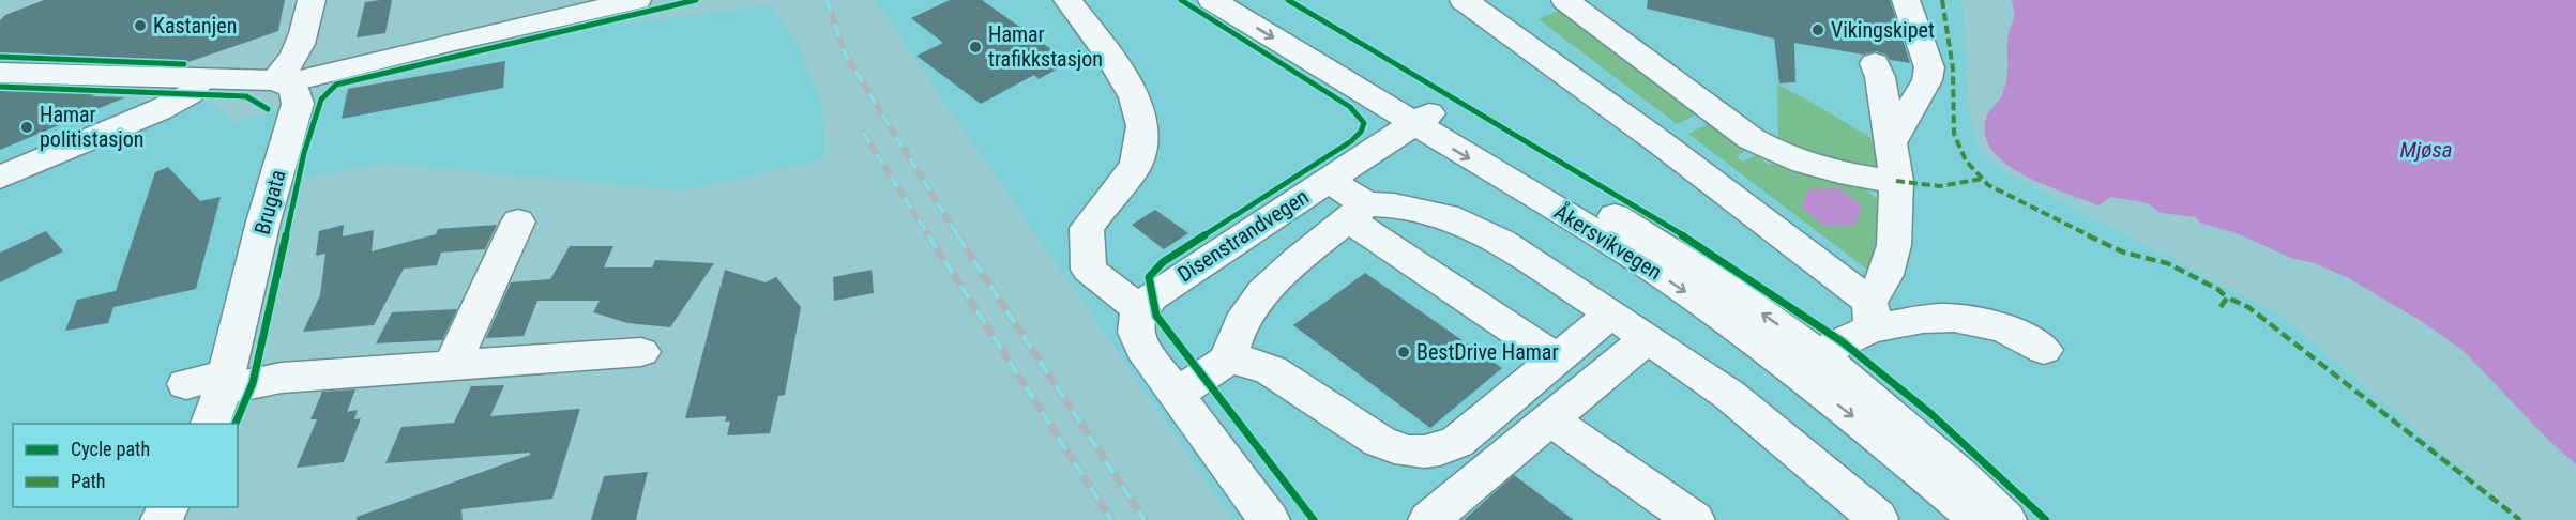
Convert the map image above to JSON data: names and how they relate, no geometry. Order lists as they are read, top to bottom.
{
  "streets": {
    "street": ["Brugata", "Disenstrandvegen", "Åkersvikvegen"]
  },
  "crossings": [
    ["Disenstrandvegen", "Åkersvikvegen"]
  ],
  "water": ["Mjøsa"],
  "places": [
    "Kastanjen",
    "Vikingskipet",
    "Hamar trafikkstasjon",
    "Hamar politistasjon",
    "BestDrive Hamar"
  ],
  "legend": ["Cycle path", "Path"]
}
